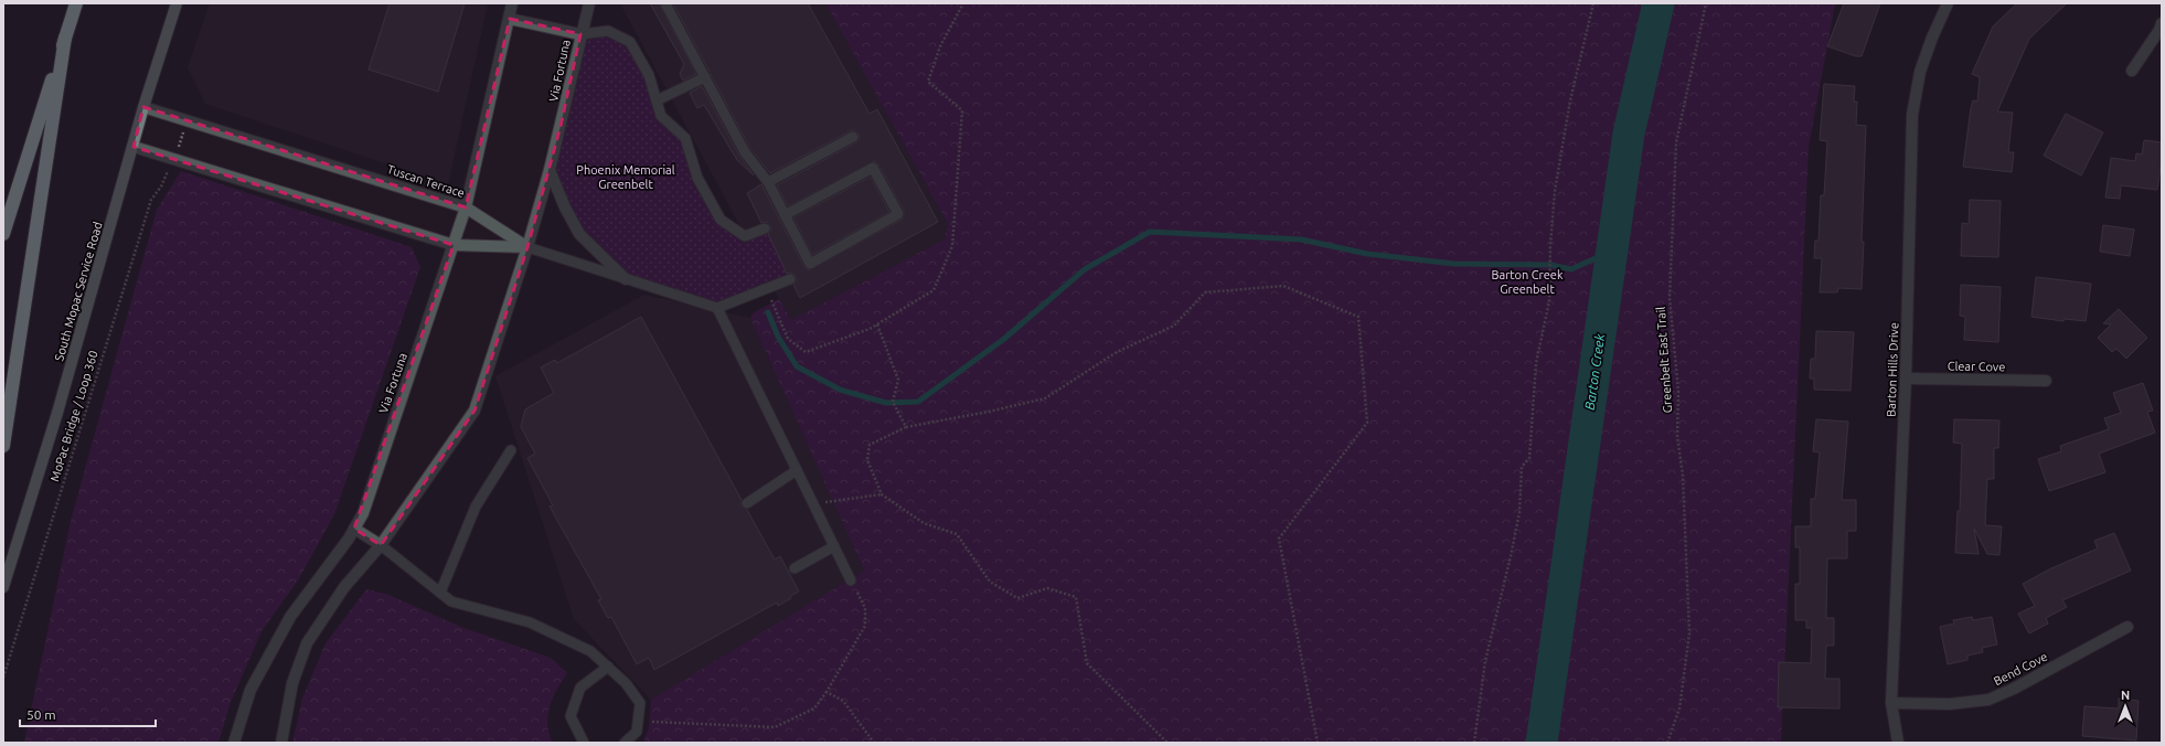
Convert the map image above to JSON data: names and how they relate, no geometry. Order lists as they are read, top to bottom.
{
  "streets": {
    "main road": ["South Mopac Service Road"],
    "street": [
      "Via Fortuna",
      "Tuscan Terrace",
      "Clear Cove",
      "Barton Hills Drive",
      "Bend Cove"
    ],
    "path": ["Greenbelt East Trail", "MoPac Bridge / Loop 360"]
  },
  "crossings": [
    ["Via Fortuna", "Tuscan Terrace"],
    ["Tuscan Terrace", "South Mopac Service Road"],
    ["Clear Cove", "Barton Hills Drive"],
    ["Barton Hills Drive", "Bend Cove"]
  ],
  "water": ["Barton Creek"],
  "parks": ["Phoenix Memorial Greenbelt", "Barton Creek Greenbelt"],
  "scale_bar": "50 m",
  "north": "top"
}
